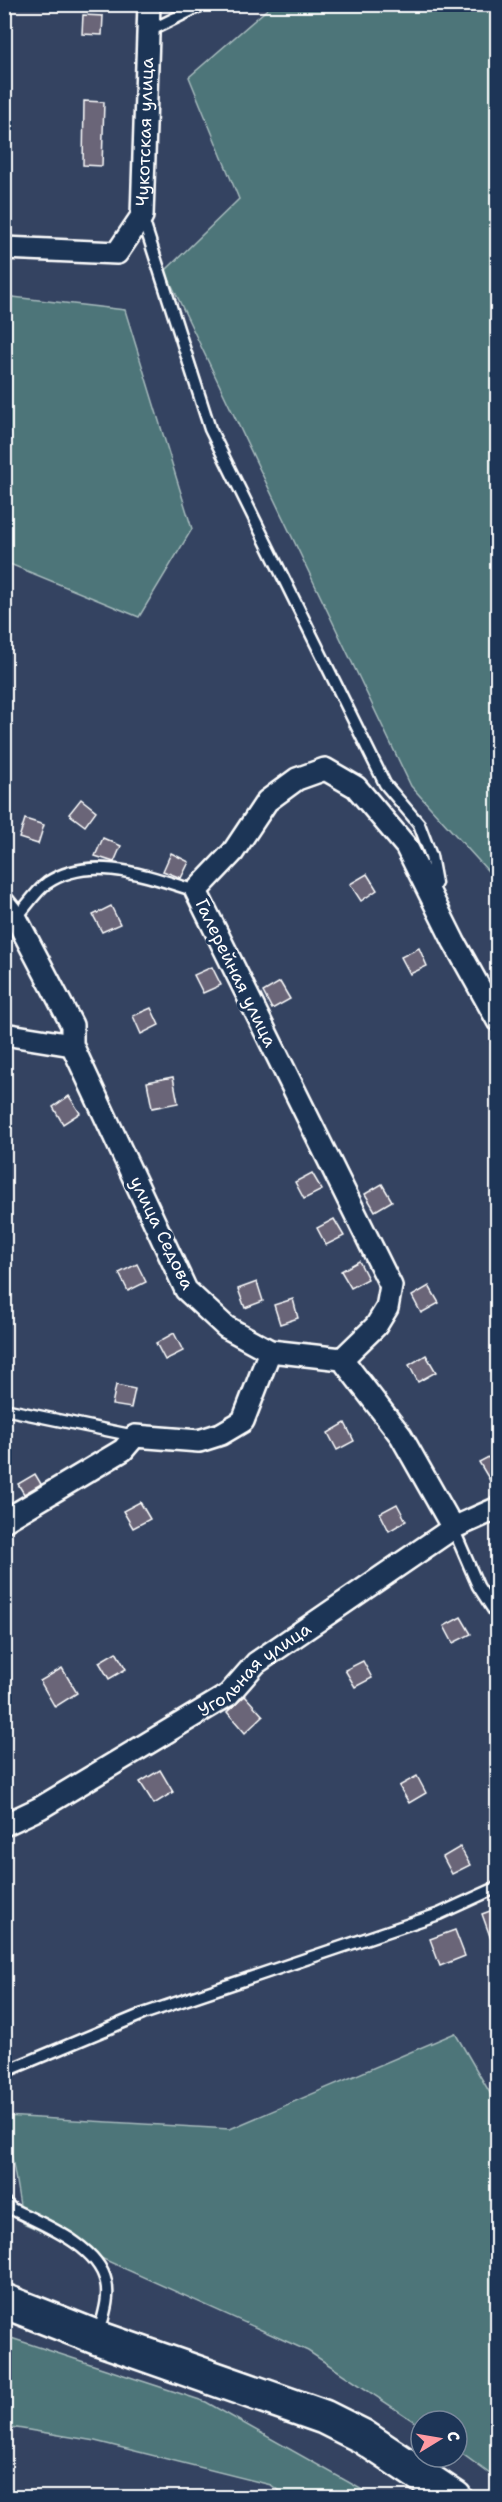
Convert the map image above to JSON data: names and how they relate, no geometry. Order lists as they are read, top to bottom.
{
  "streets": {
    "street": [
      "Чукотская улица",
      "Галерейная улица",
      "улица Седова",
      "Угольная улица"
    ]
  },
  "crossings": [
    ["Галерейная улица", "улица Седова"]
  ],
  "north": "right"
}
